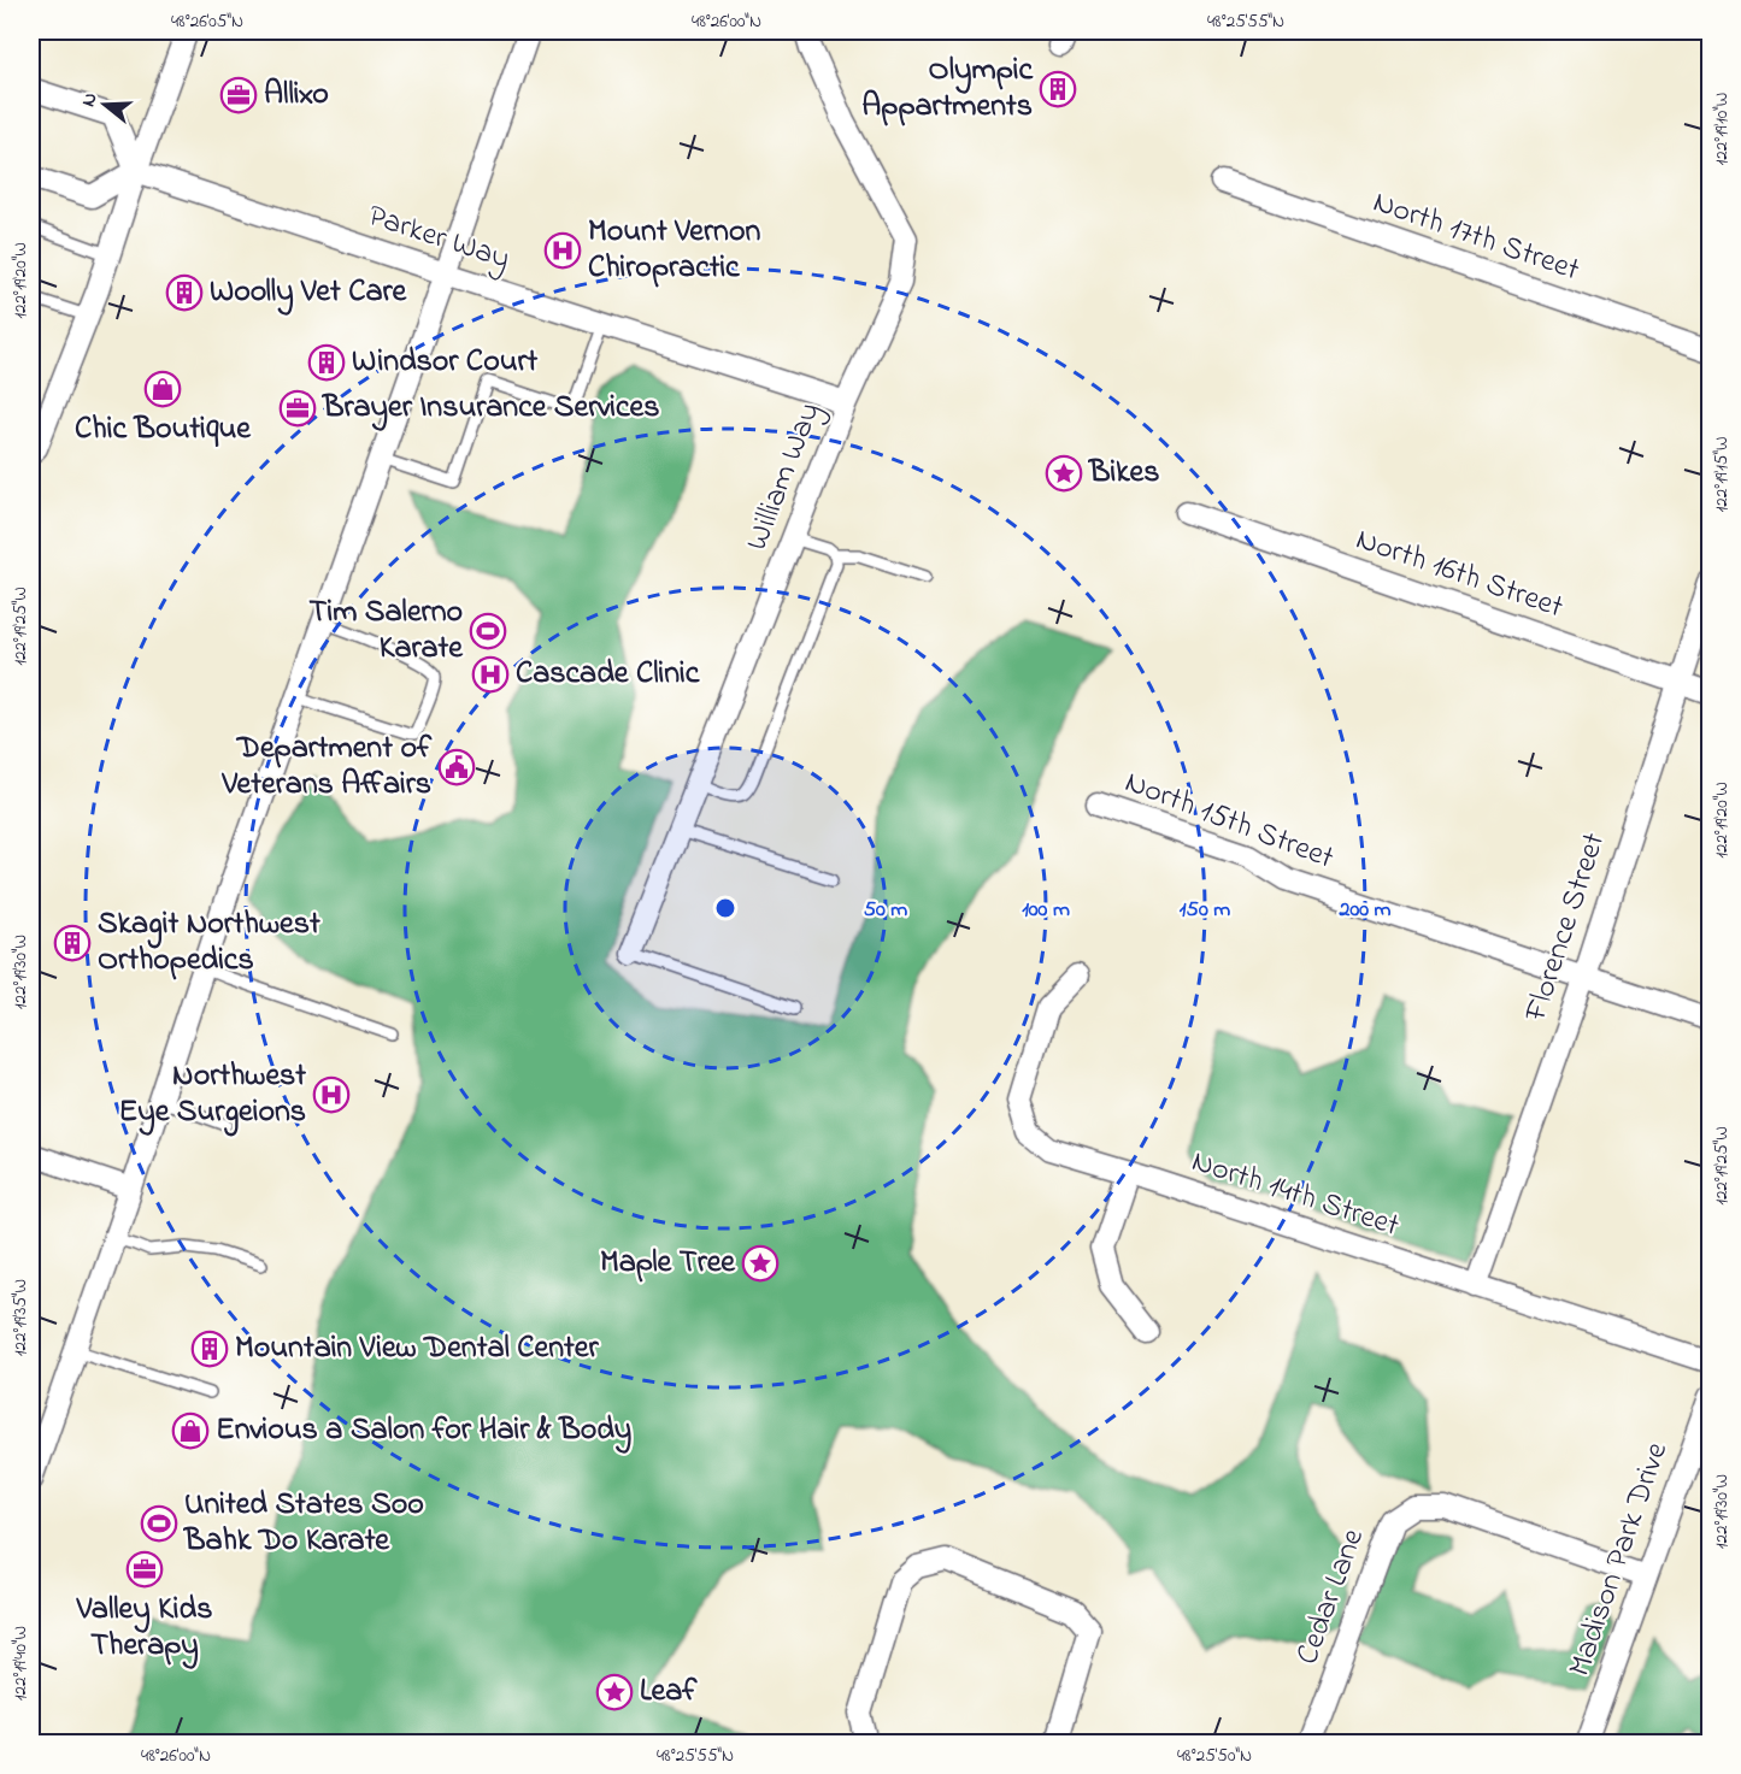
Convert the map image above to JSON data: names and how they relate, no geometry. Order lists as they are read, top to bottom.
{
  "streets": {
    "street": [
      "North 17th Street",
      "Parker Way",
      "William Way",
      "North 16th Street",
      "North 15th Street",
      "Florence Street",
      "North 14th Street",
      "Madison Park Drive",
      "Cedar Lane"
    ]
  },
  "crossings": [
    ["Parker Way", "William Way"],
    ["North 16th Street", "Florence Street"],
    ["North 15th Street", "Florence Street"],
    ["Florence Street", "North 14th Street"],
    ["Madison Park Drive", "Cedar Lane"]
  ],
  "places": {
    "building": [
      "Olympic Appartments",
      "Woolly Vet Care",
      "Windsor Court",
      "Skagit Northwest Orthopedics",
      "Mountain View Dental Center"
    ],
    "office": ["Allixo", "Brayer Insurance Services", "Valley Kids Therapy"],
    "hospital": ["Mount Vernon Chiropractic", "Cascade Clinic", "Northwest Eye Surgeions"],
    "shop": ["Chic Boutique", "Envious a Salon for Hair & Body"],
    "place": ["Bikes", "Maple Tree", "Leaf"],
    "sports": ["Tim Salerno Karate", "United States Soo Bahk Do Karate"],
    "public building": ["Department of Veterans Affairs"]
  },
  "north": "left",
  "coordinates": [
    "48°26'05\"N",
    "48°26'00\"N",
    "48°25'55\"N",
    "122°19'10\"W",
    "122°19'20\"W",
    "122°19'15\"W",
    "122°19'25\"W",
    "122°19'30\"W",
    "122°19'35\"W",
    "122°19'40\"W",
    "48°25'50\"N"
  ],
  "rings": [
    "50 m",
    "100 m",
    "150 m",
    "200 m"
  ]
}
